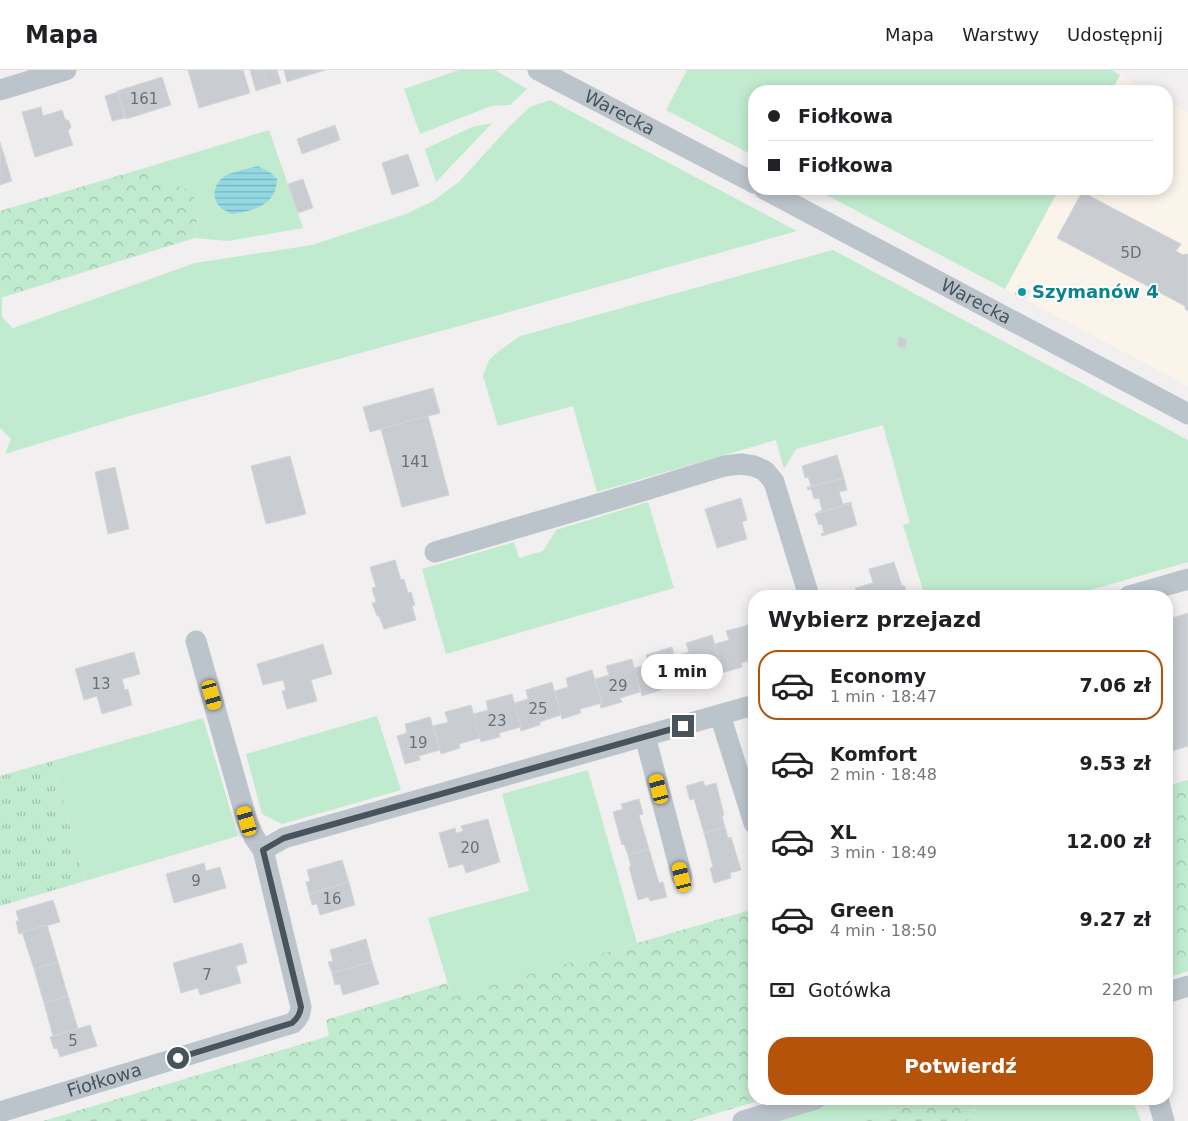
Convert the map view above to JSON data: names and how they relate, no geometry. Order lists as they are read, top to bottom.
{
  "streets": {
    "street": ["Warecka", "Fiołkowa"]
  },
  "places": ["Szymanów 4"],
  "house_numbers": [
    "161",
    "5D",
    "141",
    "13",
    "29",
    "25",
    "23",
    "19",
    "20",
    "9",
    "16",
    "7",
    "5"
  ],
  "page": {
    "header": "Mapa",
    "nav": ["Mapa", "Warstwy", "Udostępnij"],
    "banner": ["Fiołkowa", "Fiołkowa"],
    "heading": "Wybierz przejazd",
    "list": [
      {
        "name": "Economy",
        "note": "1 min · 18:47",
        "value": "7.06 zł"
      },
      {
        "name": "Komfort",
        "note": "2 min · 18:48",
        "value": "9.53 zł"
      },
      {
        "name": "XL",
        "note": "3 min · 18:49",
        "value": "12.00 zł"
      },
      {
        "name": "Green",
        "note": "4 min · 18:50",
        "value": "9.27 zł"
      }
    ],
    "bubble": "1 min",
    "pay": ["Gotówka", "220 m"],
    "buttons": "Potwierdź"
  }
}
